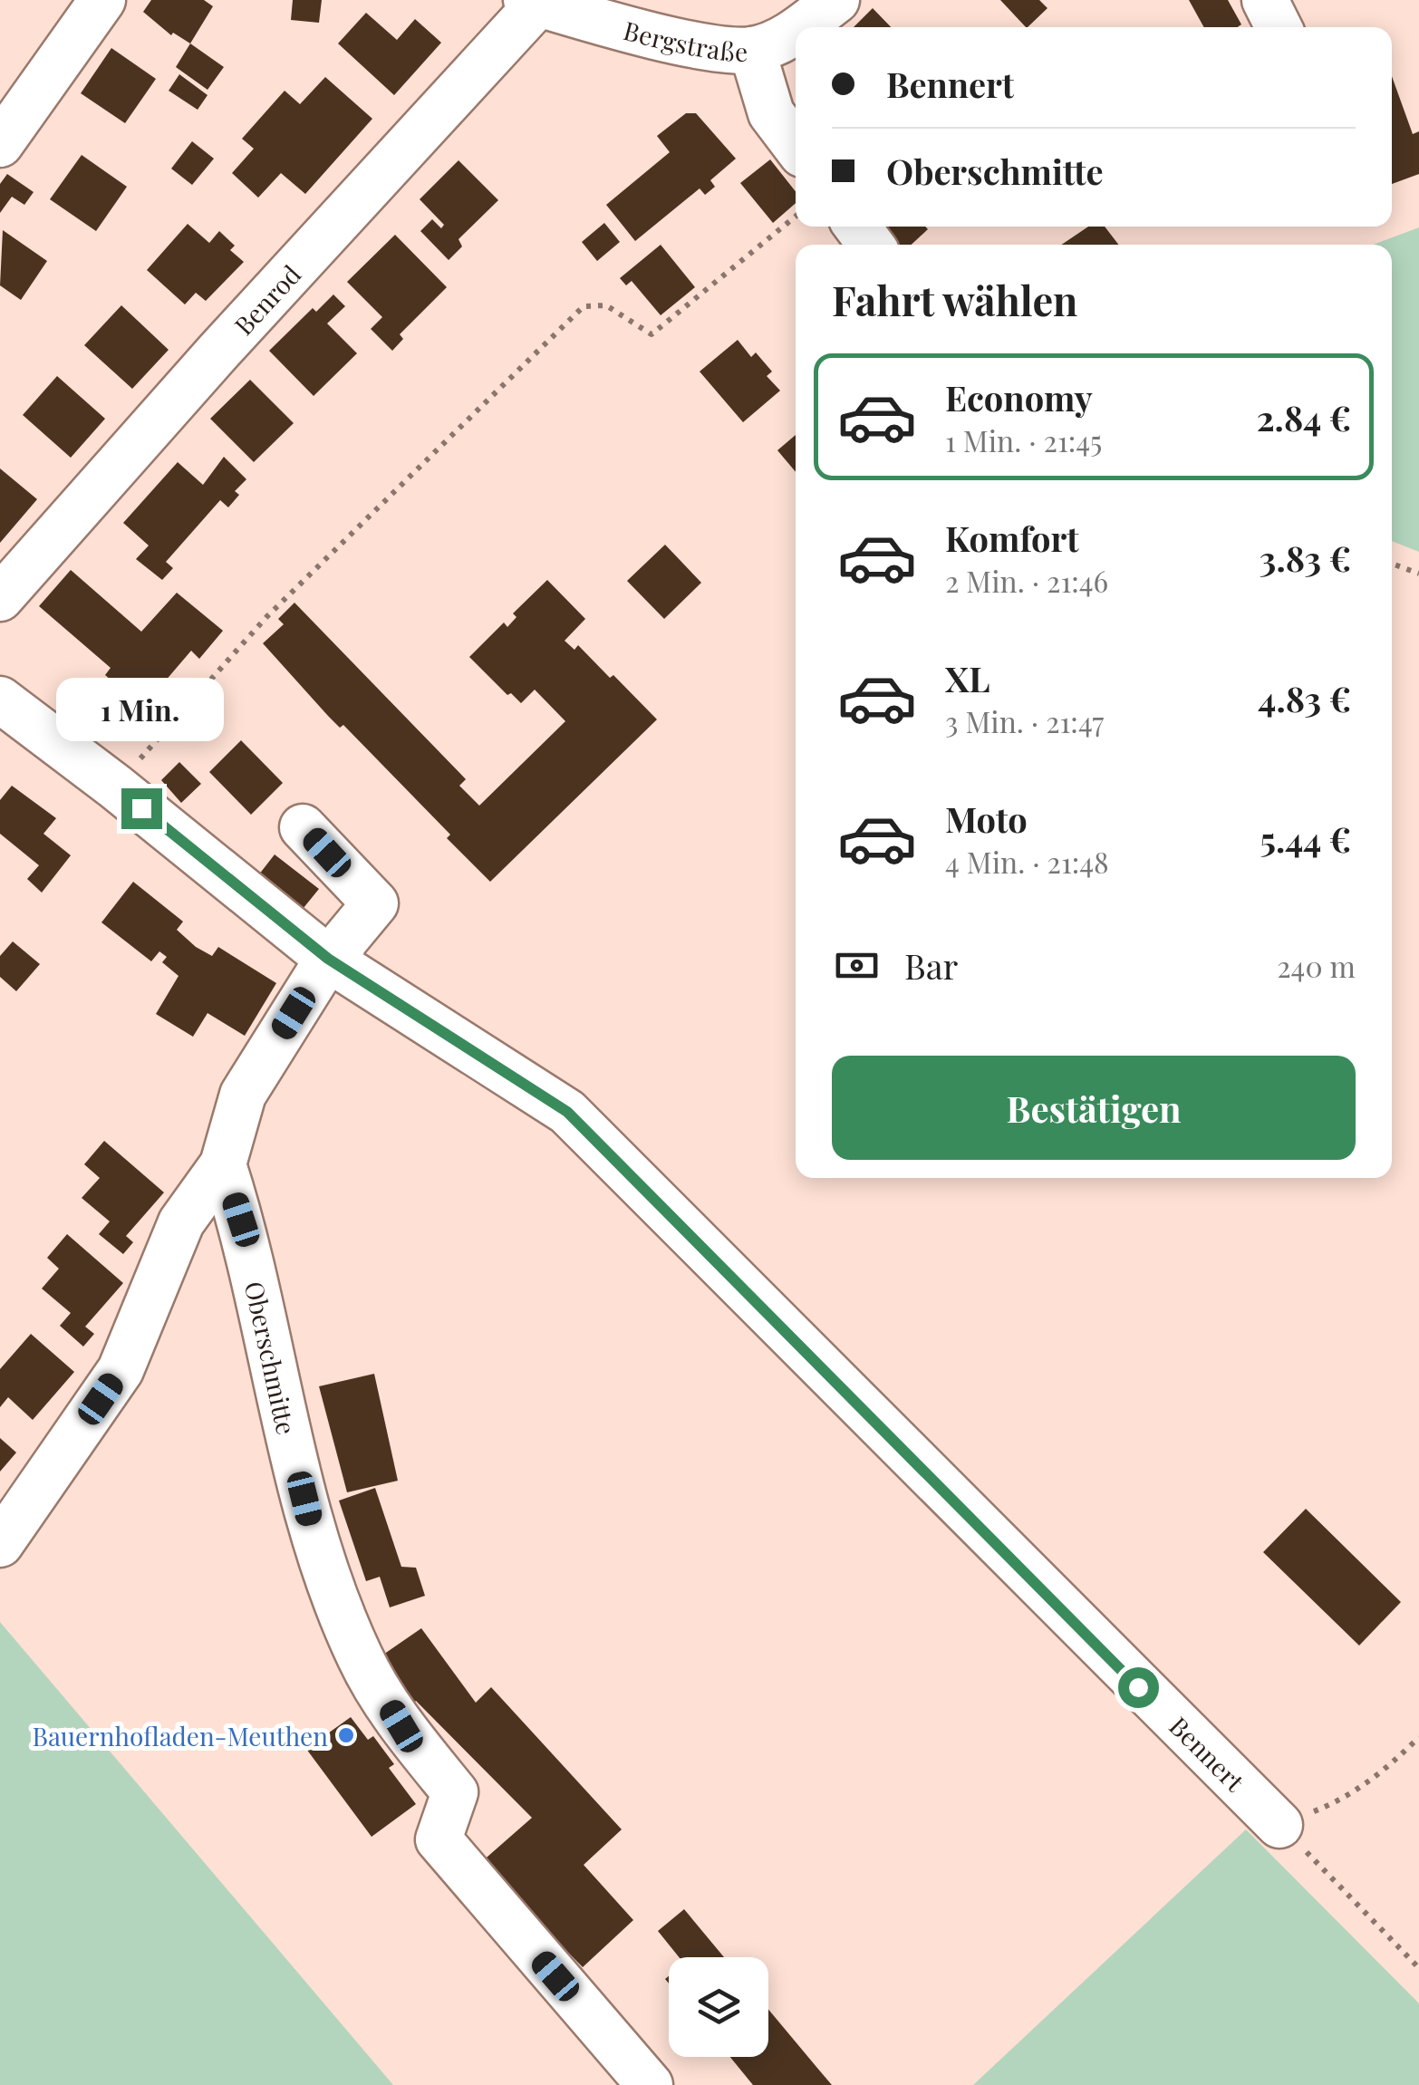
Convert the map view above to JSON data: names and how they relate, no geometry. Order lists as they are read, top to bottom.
{
  "streets": {
    "street": [
      "Bergstraße",
      "Benrod",
      "Oberschmitte",
      "Bennert"
    ]
  },
  "crossings": [
    ["Bergstraße", "Benrod"]
  ],
  "places": ["Bauernhofladen-Meuthen"],
  "page": {
    "banner": ["Bennert", "Oberschmitte"],
    "heading": "Fahrt wählen",
    "list": [
      {
        "name": "Economy",
        "note": "1 Min. · 21:45",
        "value": "2.84 €"
      },
      {
        "name": "Komfort",
        "note": "2 Min. · 21:46",
        "value": "3.83 €"
      },
      {
        "name": "XL",
        "note": "3 Min. · 21:47",
        "value": "4.83 €"
      },
      {
        "name": "Moto",
        "note": "4 Min. · 21:48",
        "value": "5.44 €"
      }
    ],
    "bubble": "1 Min.",
    "pay": ["Bar", "240 m"],
    "buttons": "Bestätigen"
  }
}
